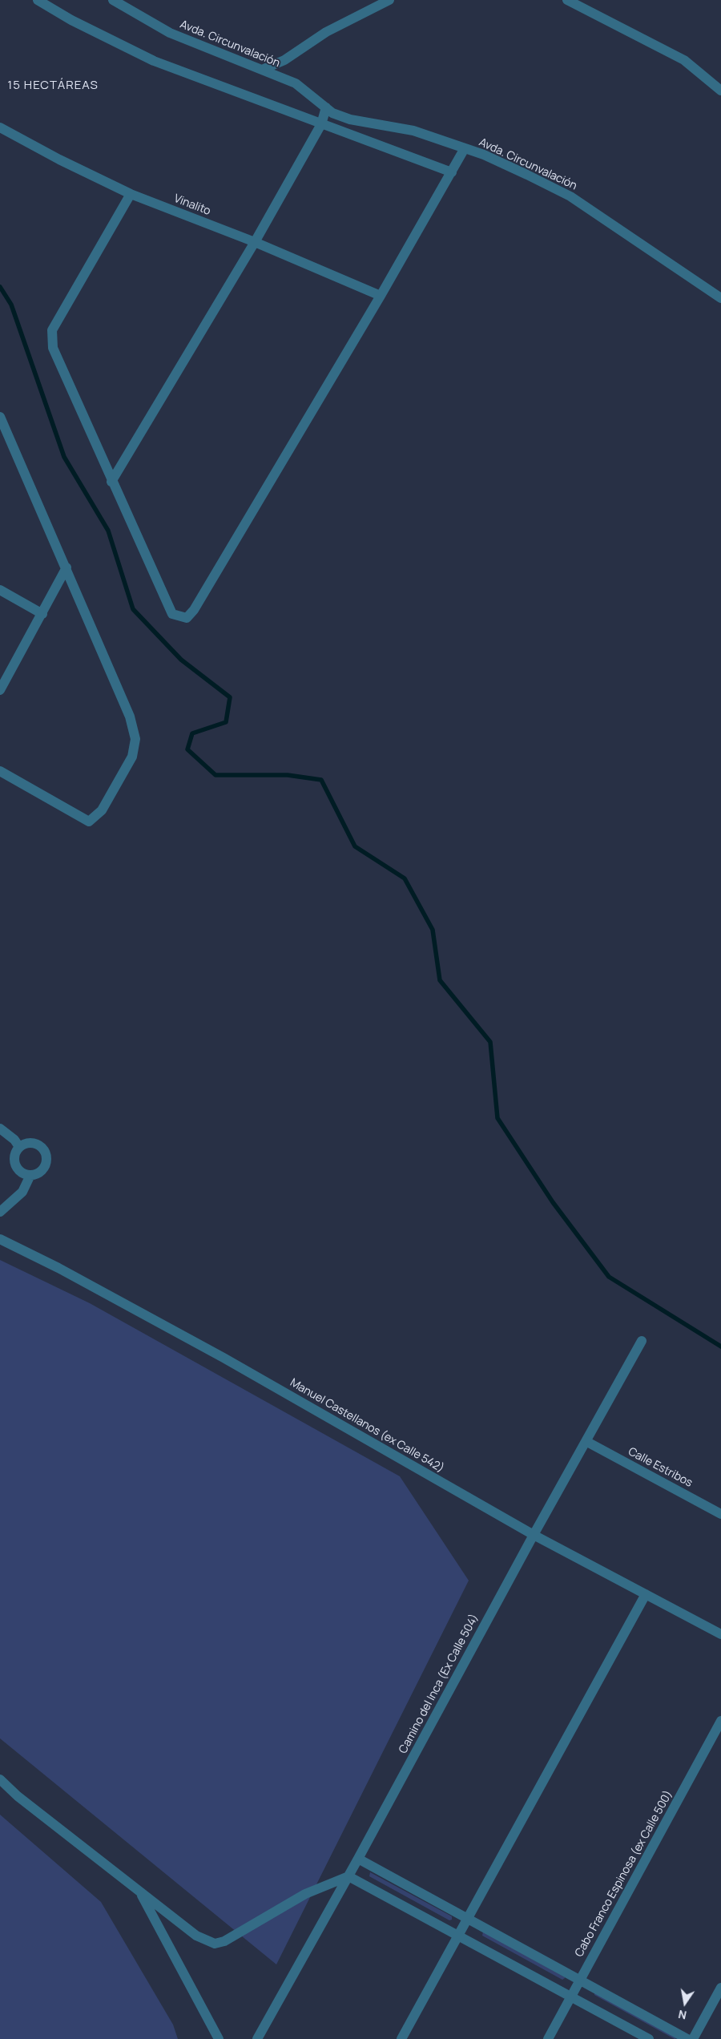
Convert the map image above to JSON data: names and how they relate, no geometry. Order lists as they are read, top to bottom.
{
  "streets": {
    "street": [
      "Avda. Circunvalación",
      "Vinalito",
      "Manuel Castellanos (ex Calle 542)",
      "Calle Estribos",
      "Camino del Inca (Ex Calle 504)",
      "Cabo Franco Espinosa (ex Calle 500)"
    ]
  },
  "crossings": [
    ["Manuel Castellanos (ex Calle 542)", "Camino del Inca (Ex Calle 504)"],
    ["Calle Estribos", "Camino del Inca (Ex Calle 504)"]
  ],
  "districts": ["15 HECTÁREAS"],
  "north": "bottom"
}
